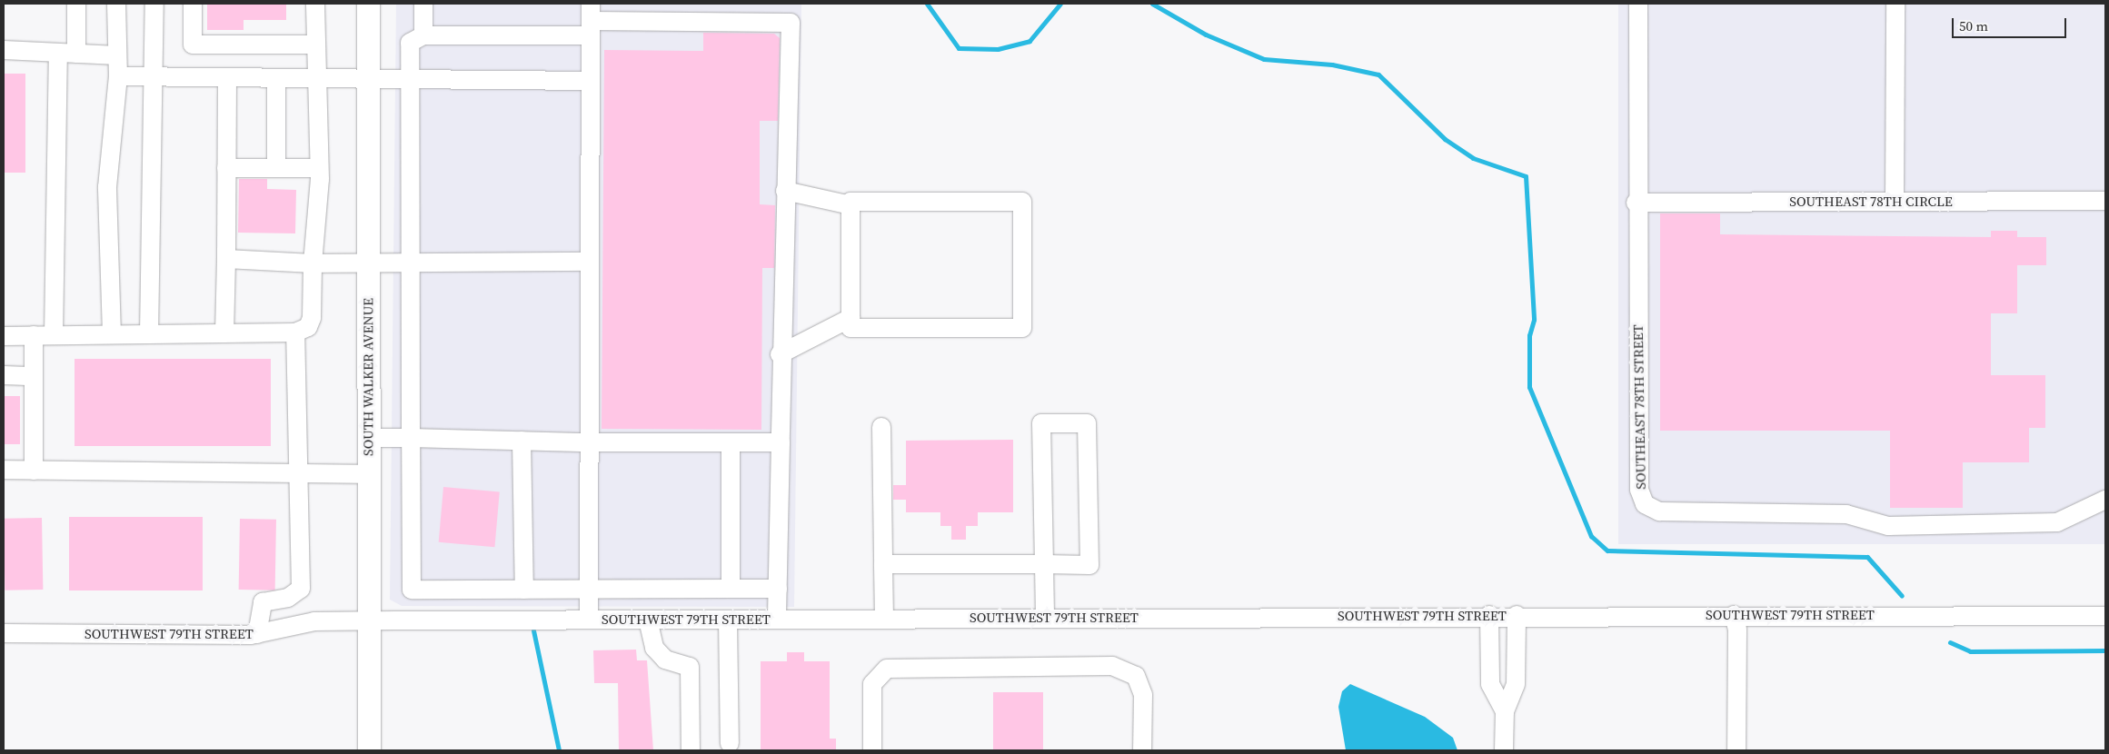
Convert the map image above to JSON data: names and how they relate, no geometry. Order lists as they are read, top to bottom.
{
  "streets": {
    "main road": ["SOUTH WALKER AVENUE"],
    "street": ["SOUTHEAST 78TH CIRCLE", "SOUTHEAST 78TH STREET", "SOUTHWEST 79TH STREET"]
  },
  "crossings": [
    ["SOUTHEAST 78TH CIRCLE", "SOUTHEAST 78TH STREET"],
    ["SOUTH WALKER AVENUE", "SOUTHWEST 79TH STREET"]
  ],
  "scale_bar": "50 m"
}
